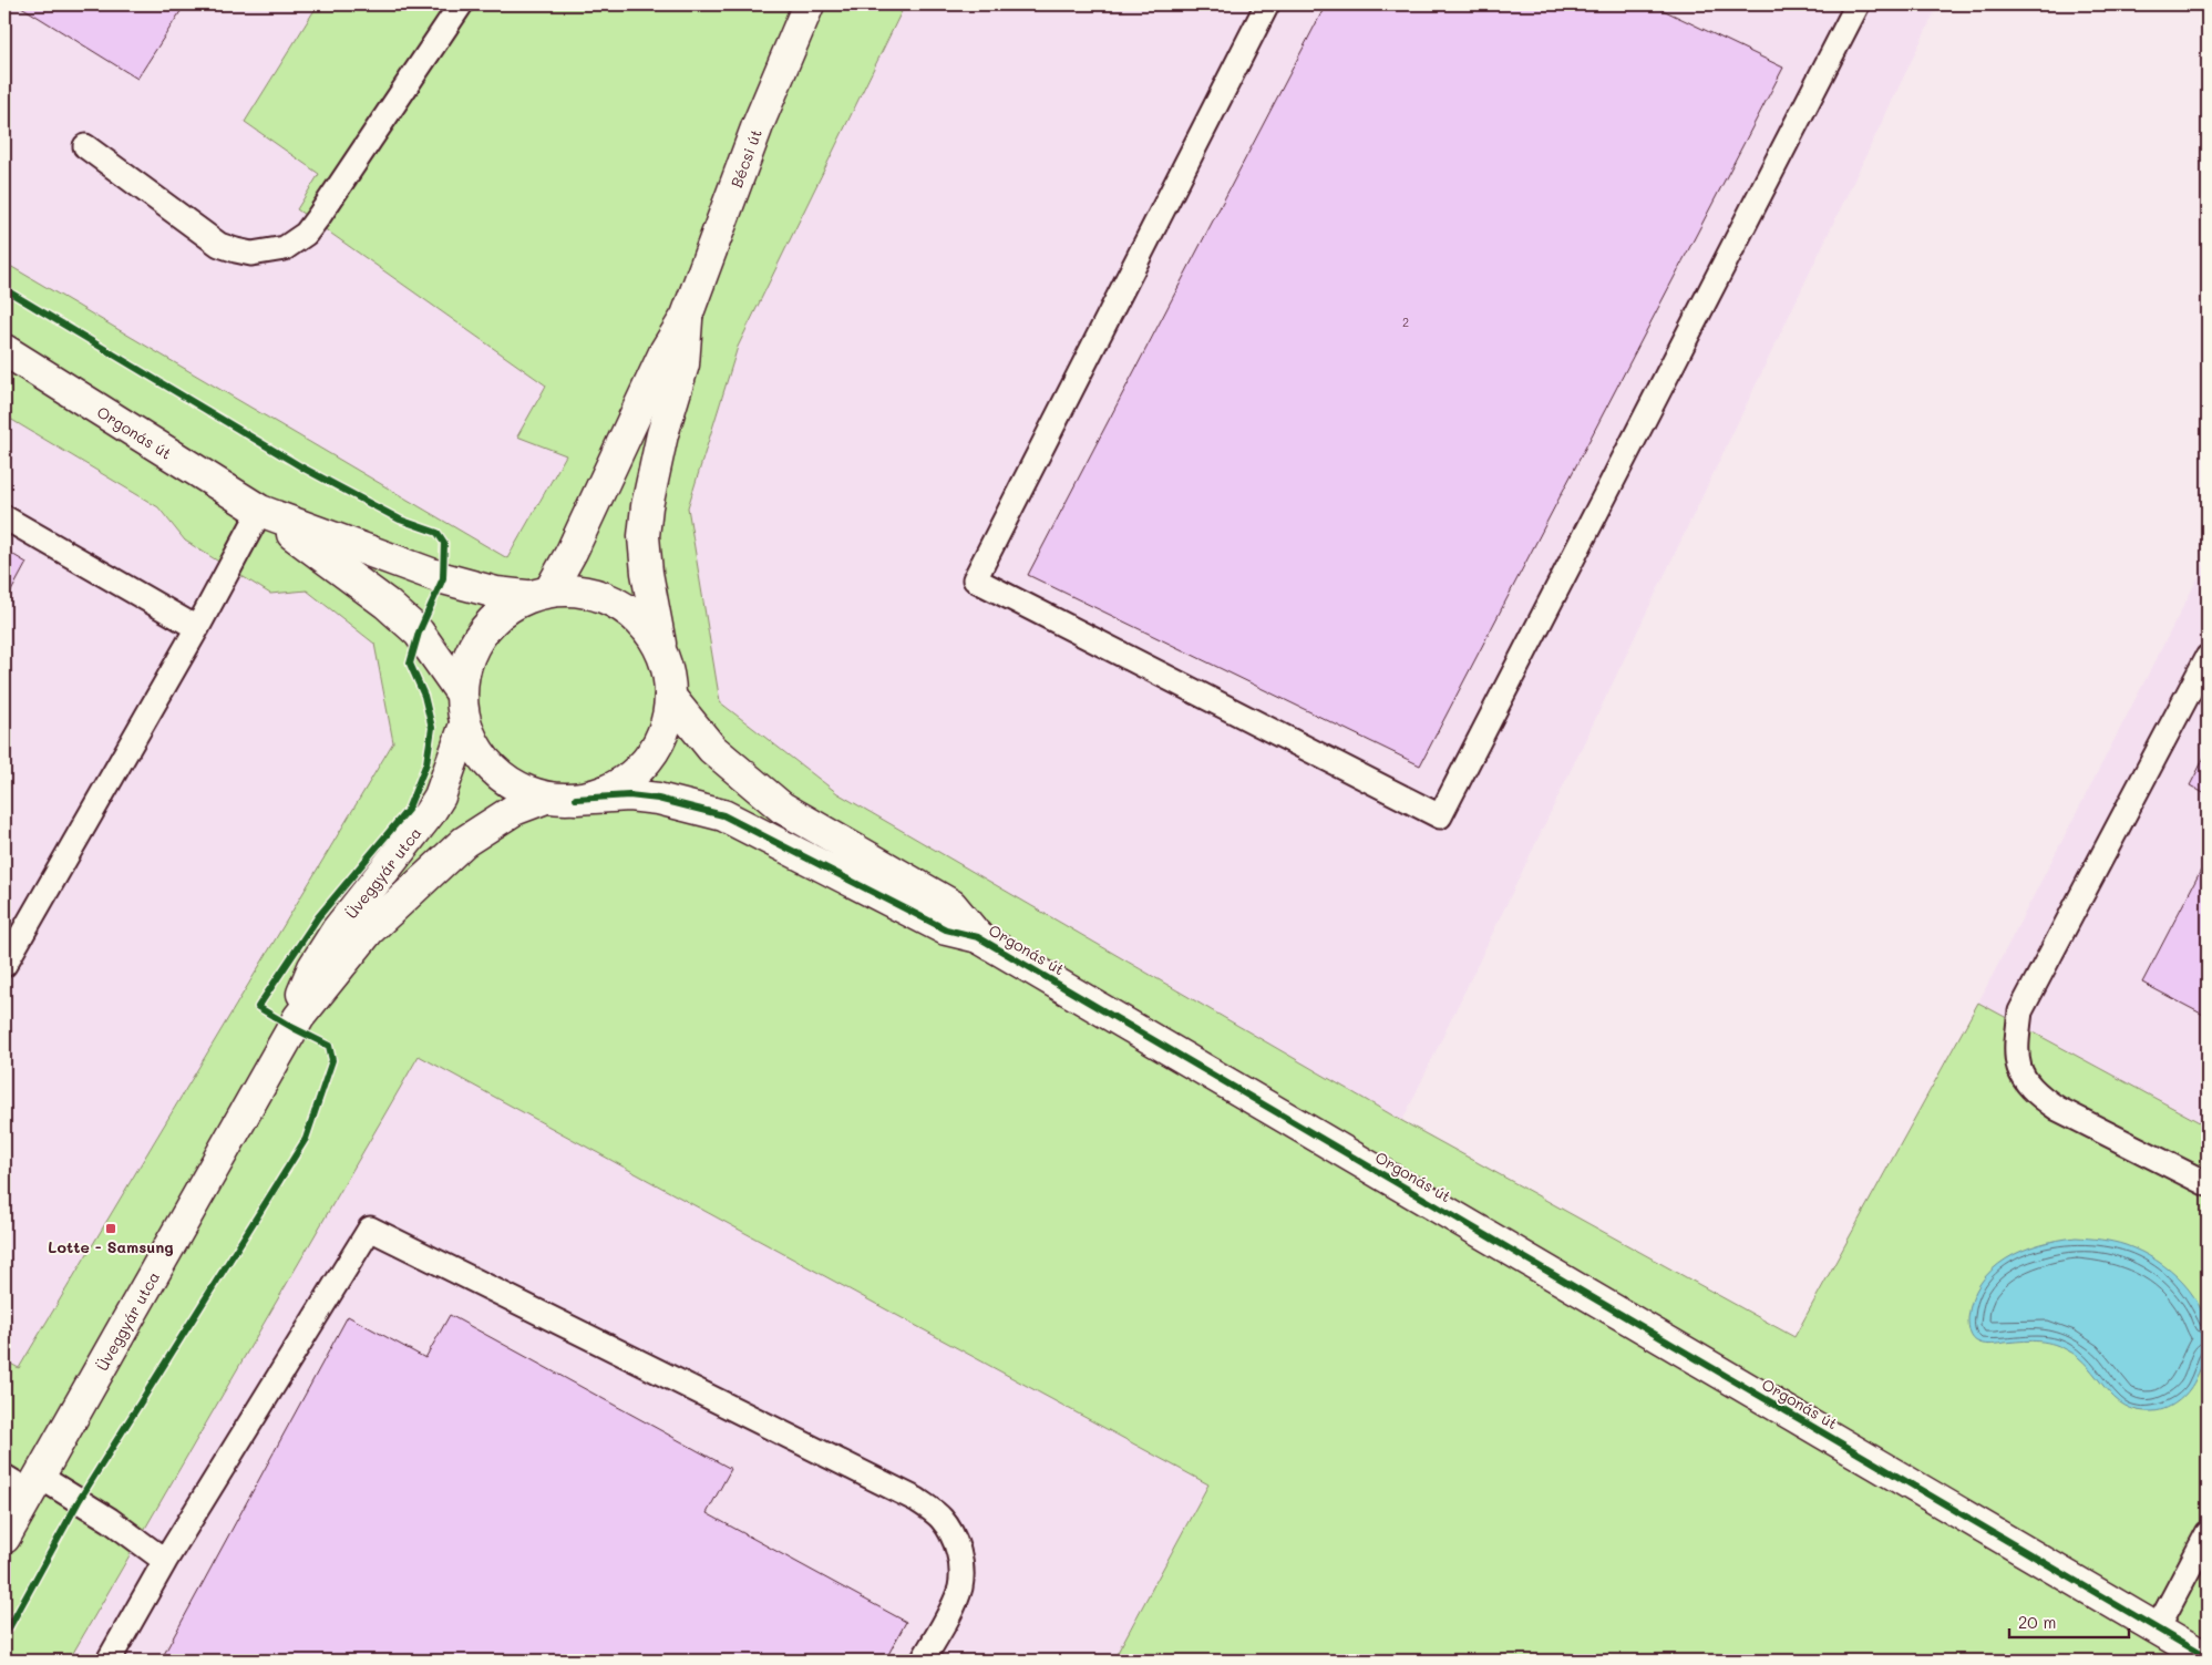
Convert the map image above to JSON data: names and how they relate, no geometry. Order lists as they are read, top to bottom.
{
  "streets": {
    "street": ["Bécsi út", "Orgonás út", "Üveggyár utca"]
  },
  "places": {
    "transit": ["Lotte - Samsung"]
  },
  "house_numbers": ["2"],
  "scale_bar": "20 m"
}
